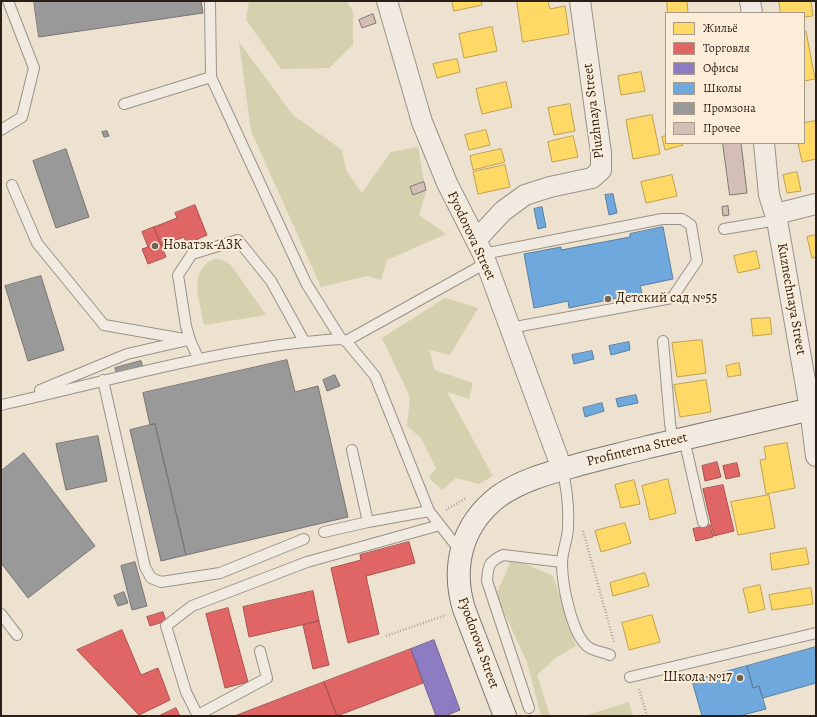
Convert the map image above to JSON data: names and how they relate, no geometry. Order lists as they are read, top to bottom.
{
  "streets": {
    "main road": ["Fyodorova Street", "Profinterna Street"],
    "street": ["Pluzhnaya Street", "Kuznechnaya Street"]
  },
  "crossings": [
    ["Pluzhnaya Street", "Fyodorova Street"],
    ["Fyodorova Street", "Profinterna Street"],
    ["Kuznechnaya Street", "Profinterna Street"]
  ],
  "places": ["Новатэк-АЗК", "Детский сад №55", "Школа №17"],
  "legend": [
    "Жильё",
    "Торговля",
    "Офисы",
    "Школы",
    "Промзона",
    "Прочее"
  ]
}
